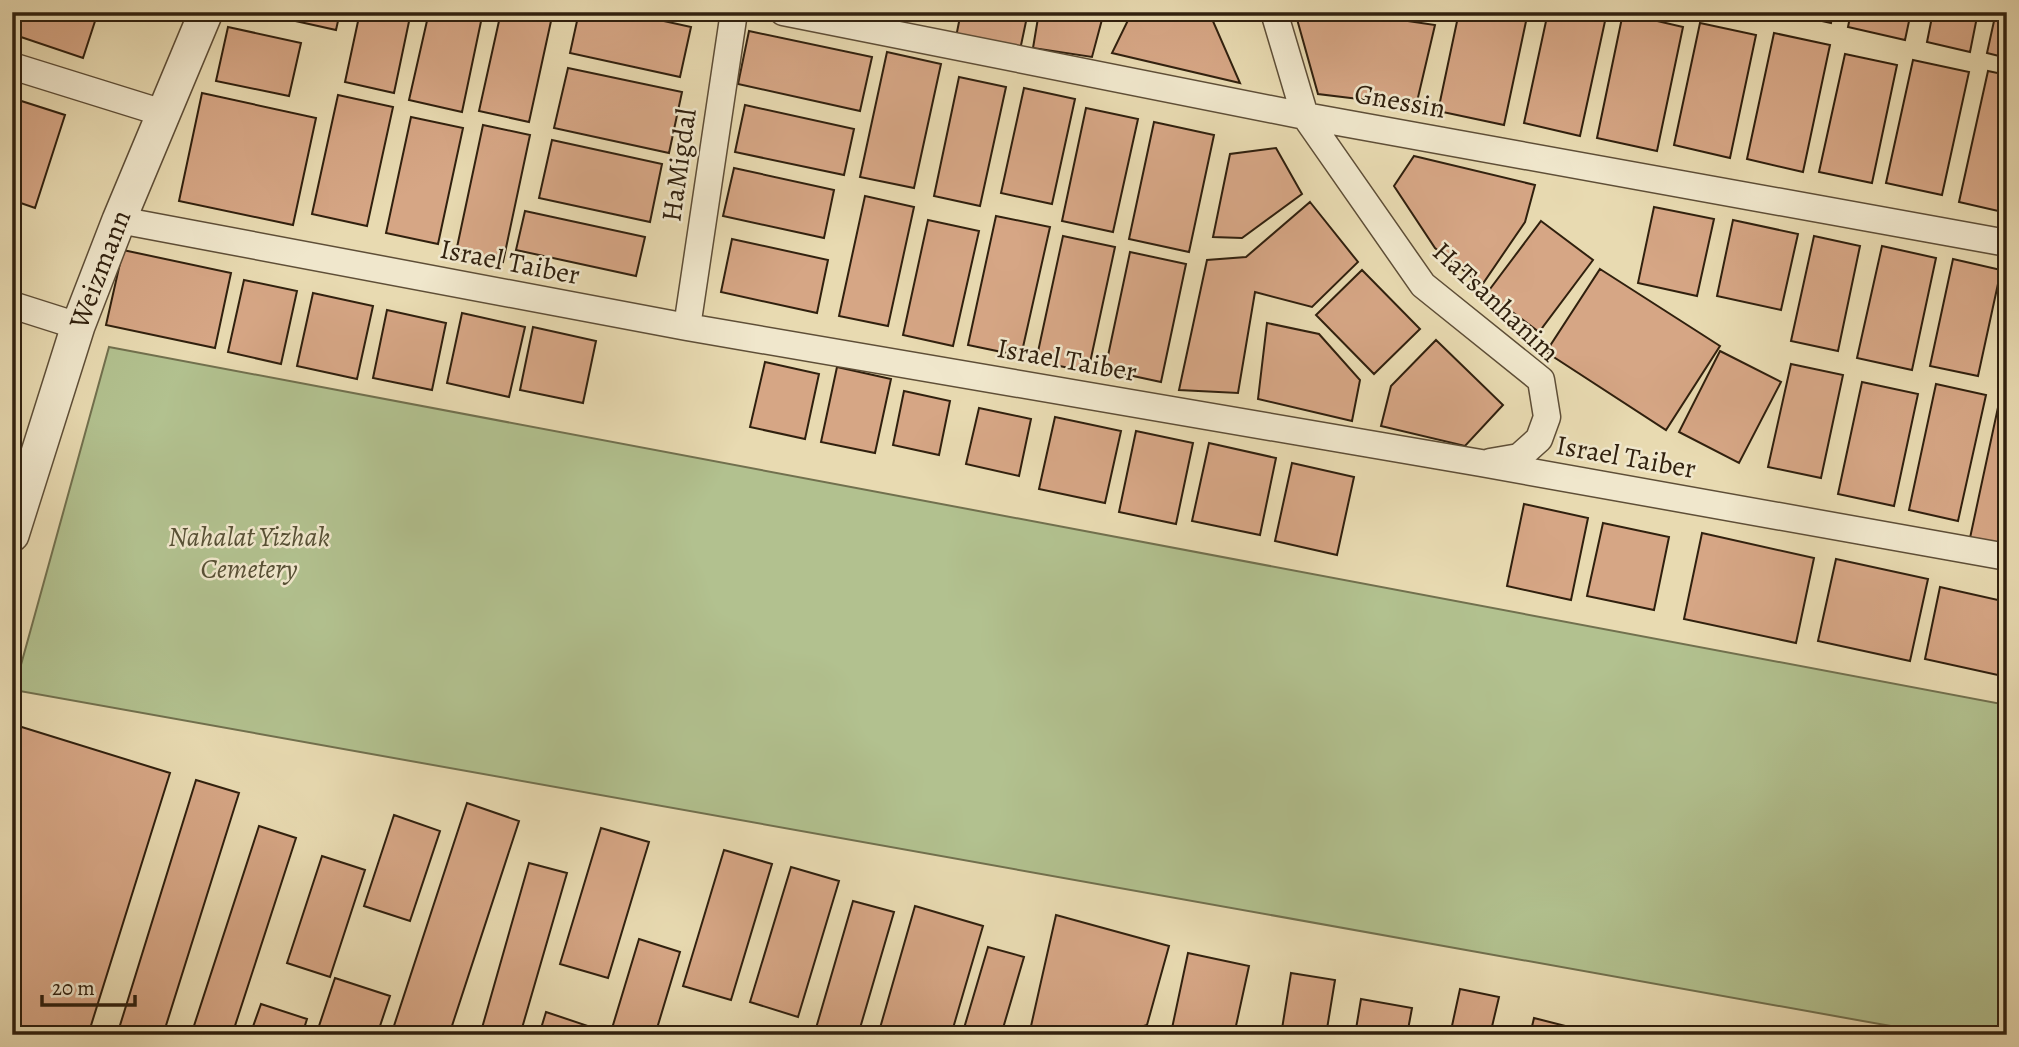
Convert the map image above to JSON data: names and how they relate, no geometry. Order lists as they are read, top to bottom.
{
  "streets": {
    "street": [
      "Gnessin",
      "HaMigdal",
      "Israel Taiber",
      "Weizmann",
      "HaTsanhanim"
    ]
  },
  "crossings": [
    ["Gnessin", "HaTsanhanim"],
    ["HaMigdal", "Israel Taiber"],
    ["Israel Taiber", "Weizmann"],
    ["Israel Taiber", "HaTsanhanim"]
  ],
  "parks": ["Nahalat Yizhak Cemetery"],
  "scale_bar": "20 m"
}
